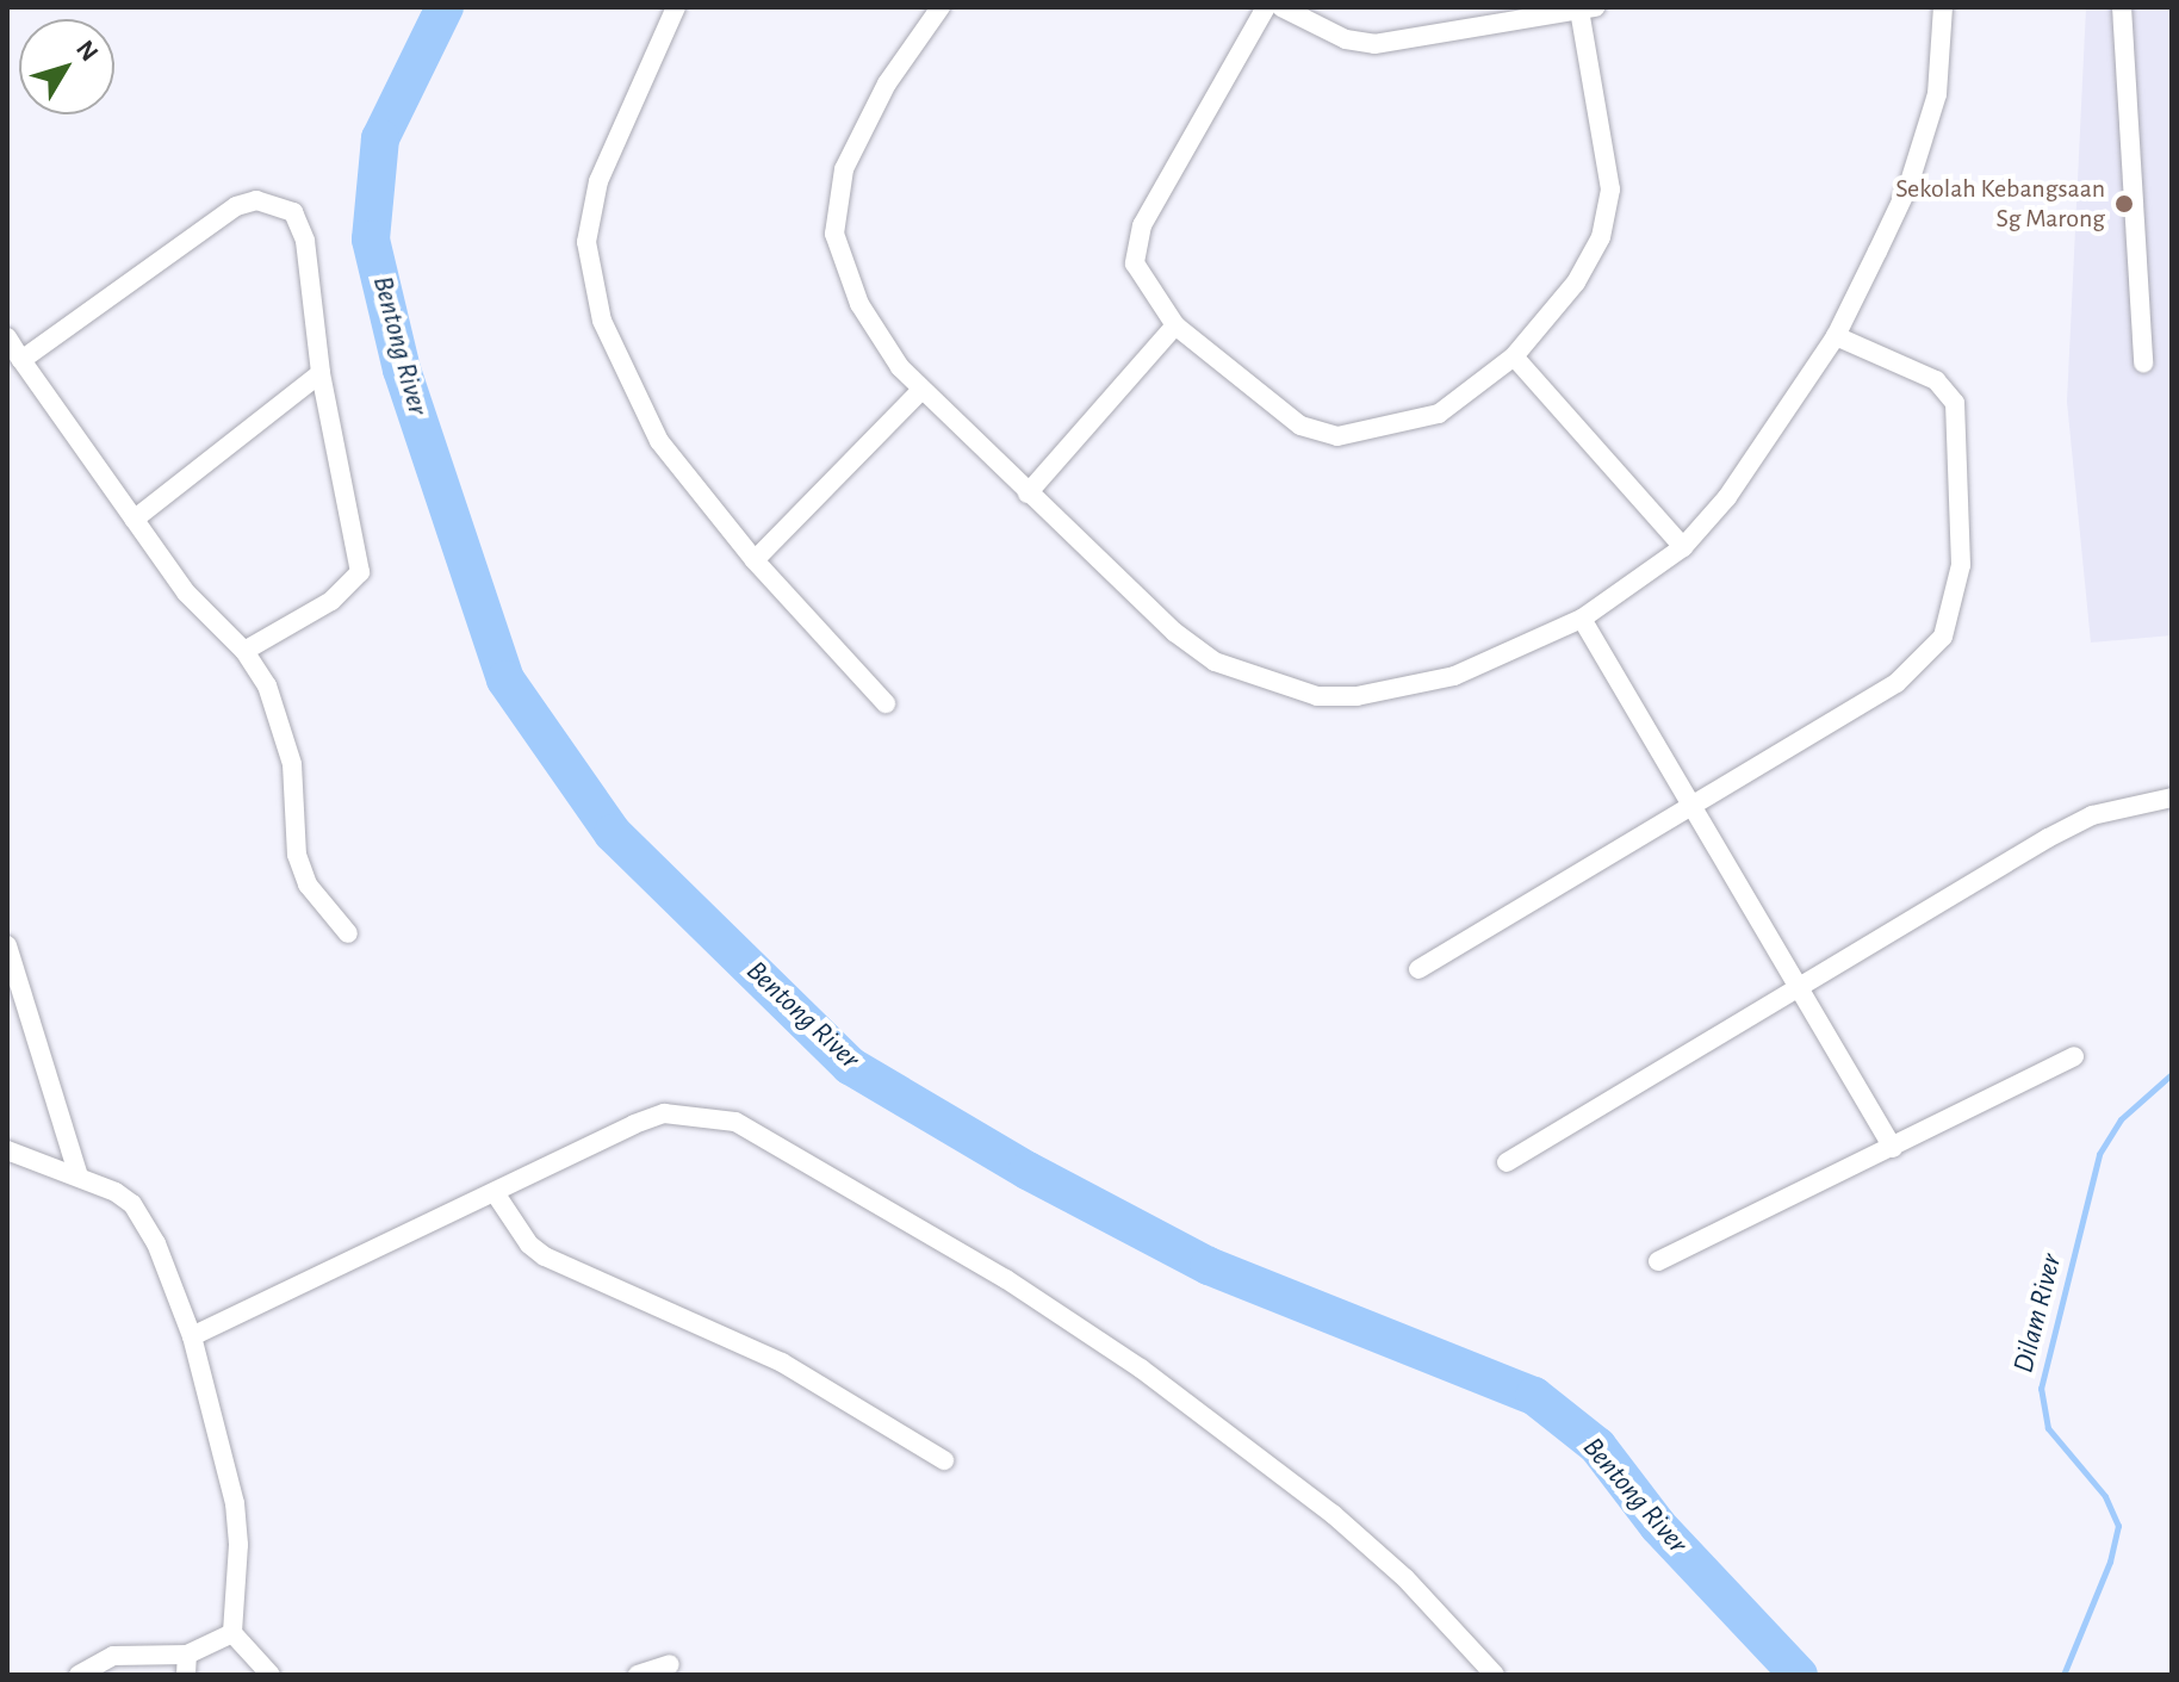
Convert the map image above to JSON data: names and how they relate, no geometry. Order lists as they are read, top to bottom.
{
  "water": ["Bentong River", "Dilam River"],
  "places": ["Sekolah Kebangsaan Sg Marong"],
  "north": "top right"
}
